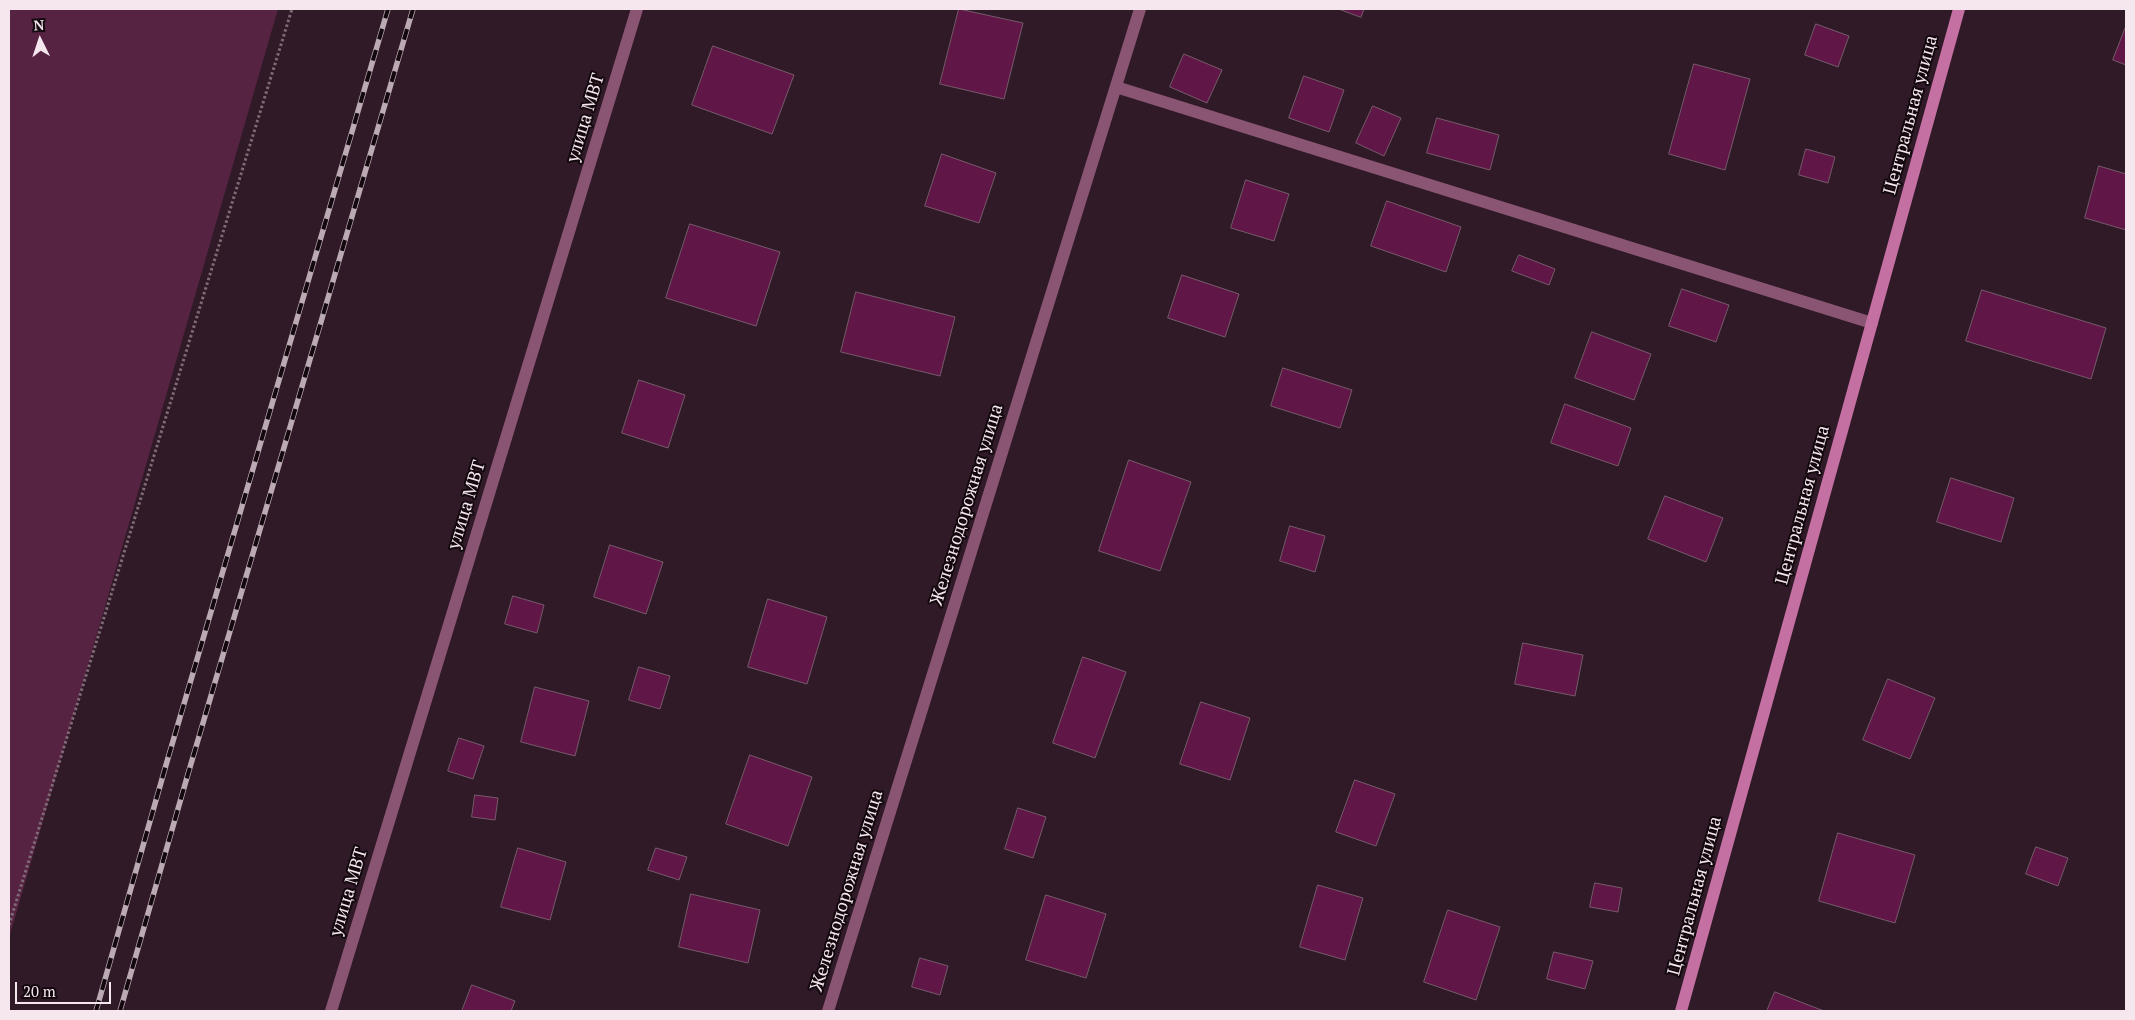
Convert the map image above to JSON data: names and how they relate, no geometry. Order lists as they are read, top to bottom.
{
  "streets": {
    "street": ["Центральная улица", "улица МВТ", "Железнодорожная улица"]
  },
  "scale_bar": "20 m",
  "north": "top"
}
